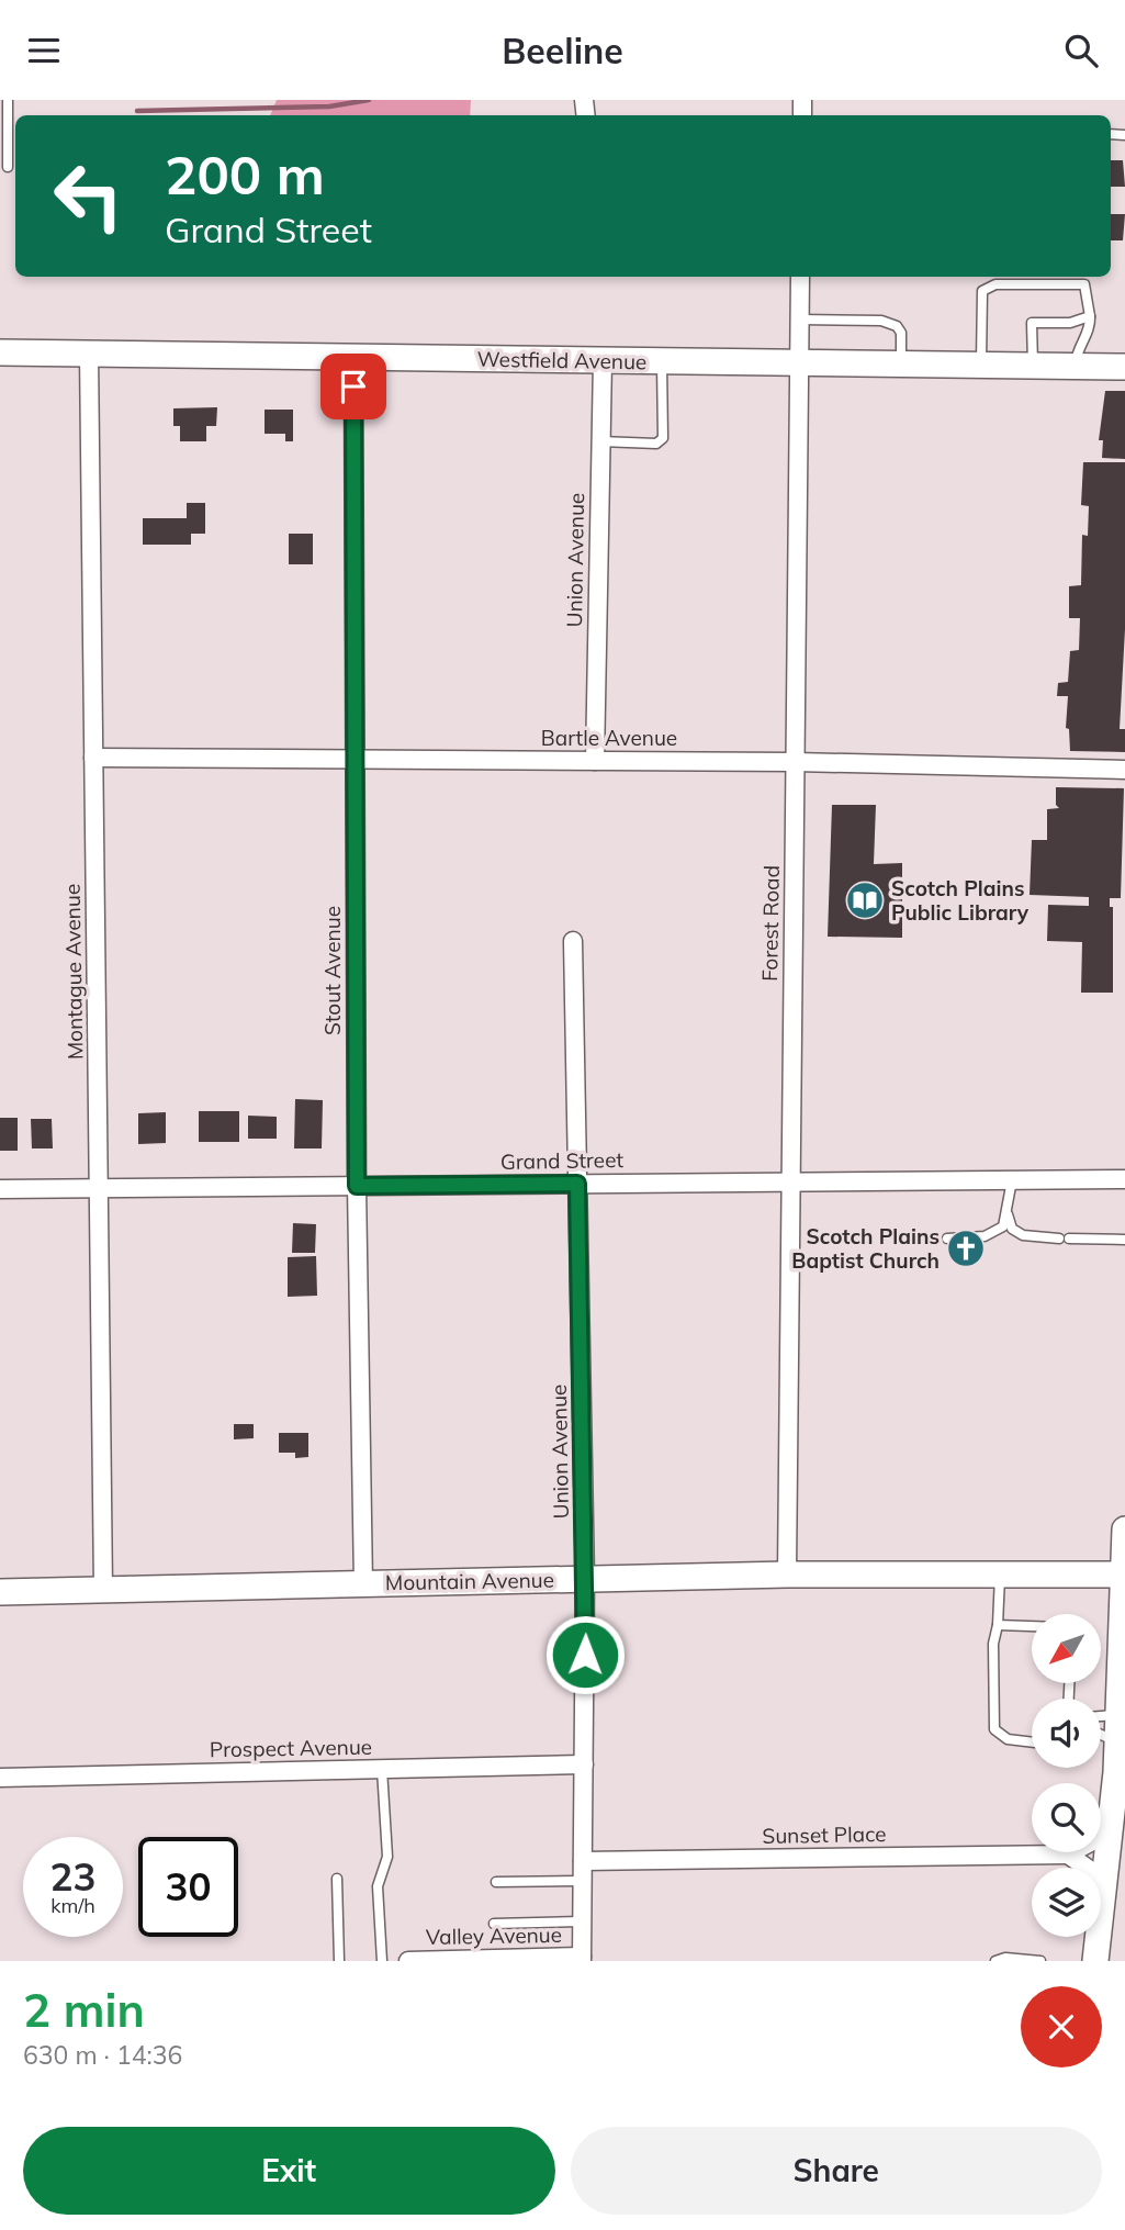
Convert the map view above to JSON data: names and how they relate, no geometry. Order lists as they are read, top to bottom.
{
  "streets": {
    "street": [
      "Westfield Avenue",
      "Union Avenue",
      "Bartle Avenue",
      "Forest Road",
      "Stout Avenue",
      "Montague Avenue",
      "Grand Street",
      "Mountain Avenue",
      "Prospect Avenue",
      "Sunset Place",
      "Valley Avenue"
    ]
  },
  "crossings": [
    ["Westfield Avenue", "Union Avenue"],
    ["Westfield Avenue", "Forest Road"],
    ["Westfield Avenue", "Stout Avenue"],
    ["Westfield Avenue", "Montague Avenue"],
    ["Union Avenue", "Bartle Avenue"],
    ["Union Avenue", "Grand Street"],
    ["Union Avenue", "Mountain Avenue"],
    ["Union Avenue", "Prospect Avenue"],
    ["Union Avenue", "Sunset Place"],
    ["Union Avenue", "Valley Avenue"],
    ["Bartle Avenue", "Forest Road"],
    ["Bartle Avenue", "Stout Avenue"],
    ["Bartle Avenue", "Montague Avenue"],
    ["Forest Road", "Grand Street"],
    ["Forest Road", "Mountain Avenue"],
    ["Stout Avenue", "Grand Street"],
    ["Stout Avenue", "Mountain Avenue"],
    ["Montague Avenue", "Grand Street"],
    ["Montague Avenue", "Mountain Avenue"]
  ],
  "places": {
    "library": ["Scotch Plains Public Library"],
    "church": ["Scotch Plains Baptist Church"]
  },
  "north": "bottom left",
  "page": {
    "header": "Beeline",
    "turn": ["200 m", "Grand Street"],
    "speed": "23 km/h",
    "limit": "30",
    "heading": ["2 min", "630 m · 14:36"],
    "buttons": ["Exit", "Share"]
  }
}
